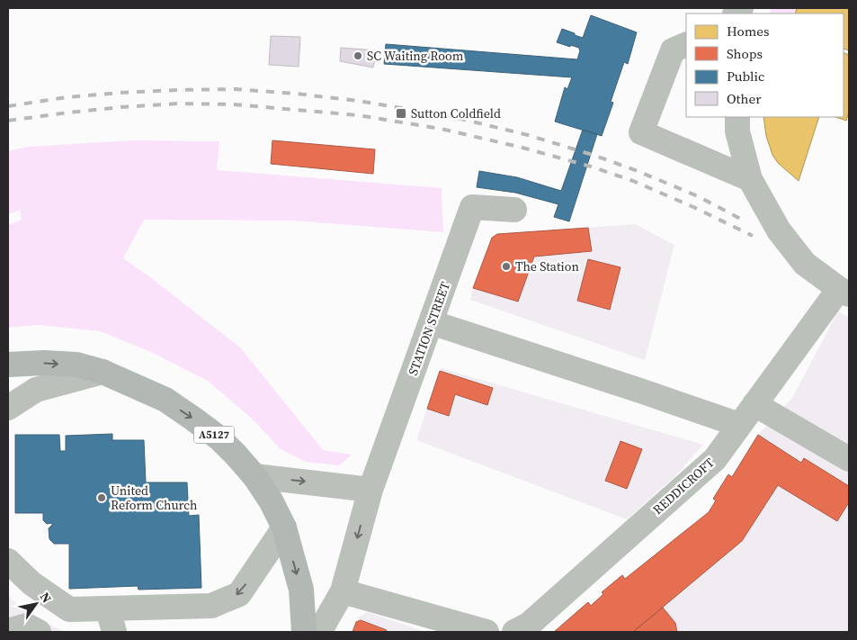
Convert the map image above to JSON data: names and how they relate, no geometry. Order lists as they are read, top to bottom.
{
  "streets": {
    "main road": ["A5127"],
    "street": ["STATION STREET", "REDDICROFT"]
  },
  "places": {
    "other": ["SC Waiting Room", "The Station", "United Reform Church"],
    "transit": ["Sutton Coldfield"]
  },
  "legend": [
    "Homes",
    "Shops",
    "Public",
    "Other"
  ],
  "north": "top right"
}
